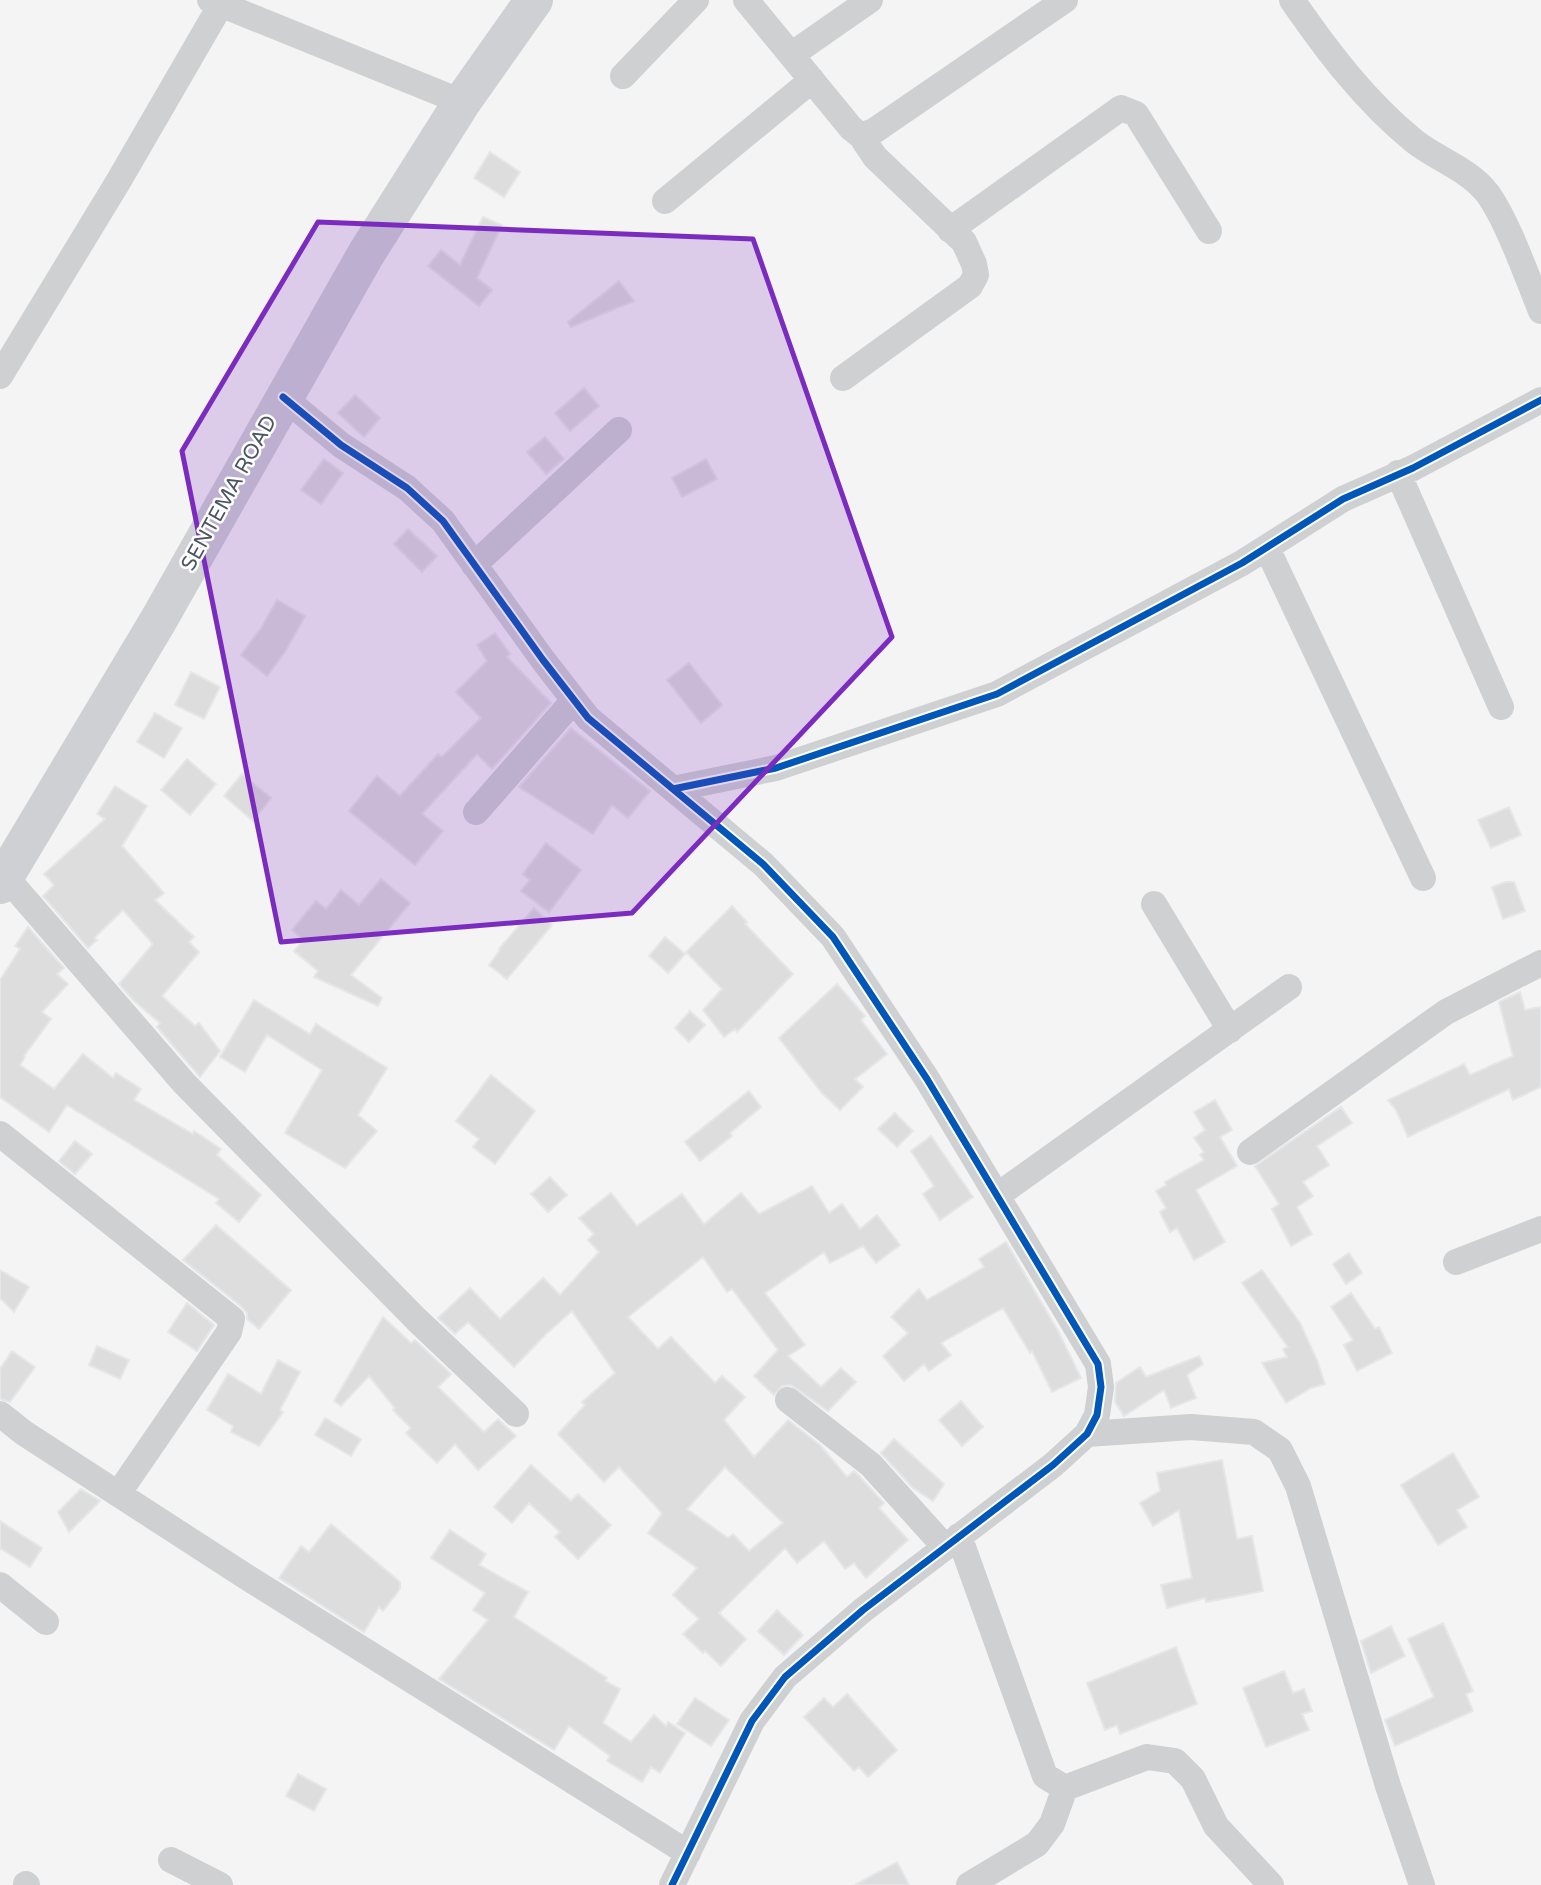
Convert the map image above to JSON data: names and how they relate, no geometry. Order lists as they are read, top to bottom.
{
  "streets": {
    "main road": ["SENTEMA ROAD"]
  }
}
